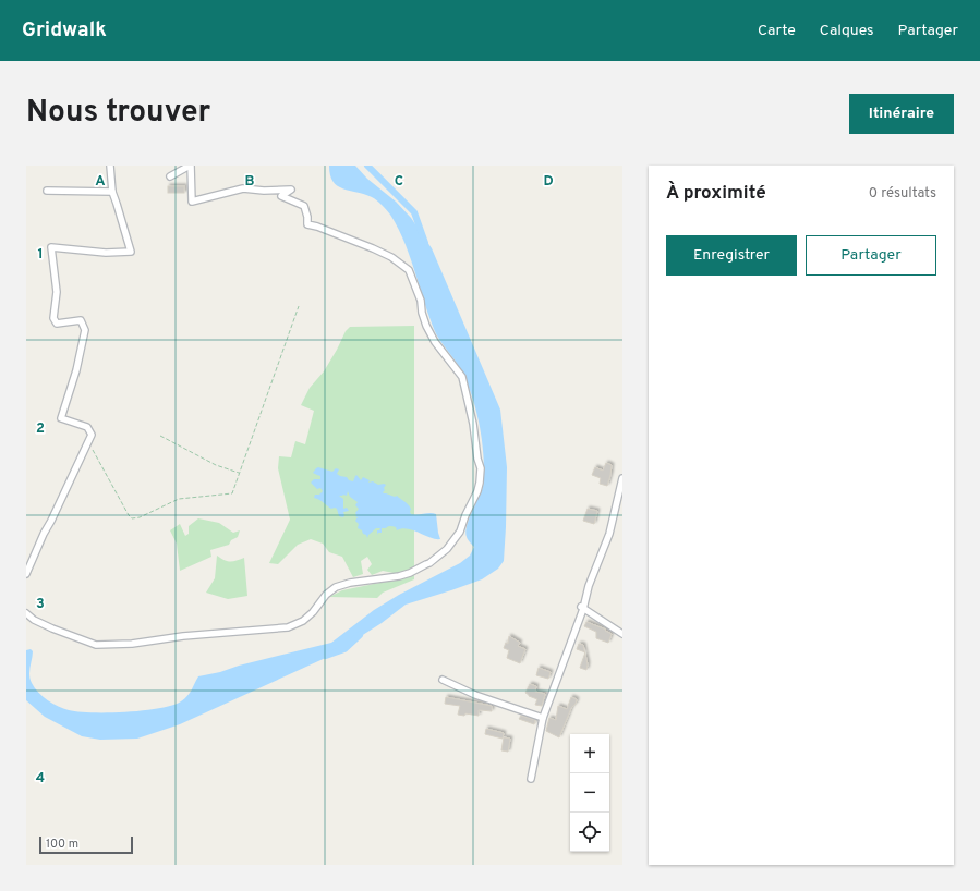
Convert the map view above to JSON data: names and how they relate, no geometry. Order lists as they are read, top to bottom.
{
  "scale_bar": "100 m",
  "page": {
    "header": "Gridwalk",
    "nav": ["Carte", "Calques", "Partager"],
    "title": "Nous trouver",
    "buttons": [
      "Itinéraire",
      ["Enregistrer", "Partager"]
    ],
    "heading": ["À proximité", "0 résultats"],
    "map_buttons": ["+", "−"],
    "scale": "100 m"
  },
  "grid": {
    "columns": [
      "A",
      "B",
      "C",
      "D"
    ],
    "rows": [
      "1",
      "2",
      "3",
      "4"
    ]
  }
}
